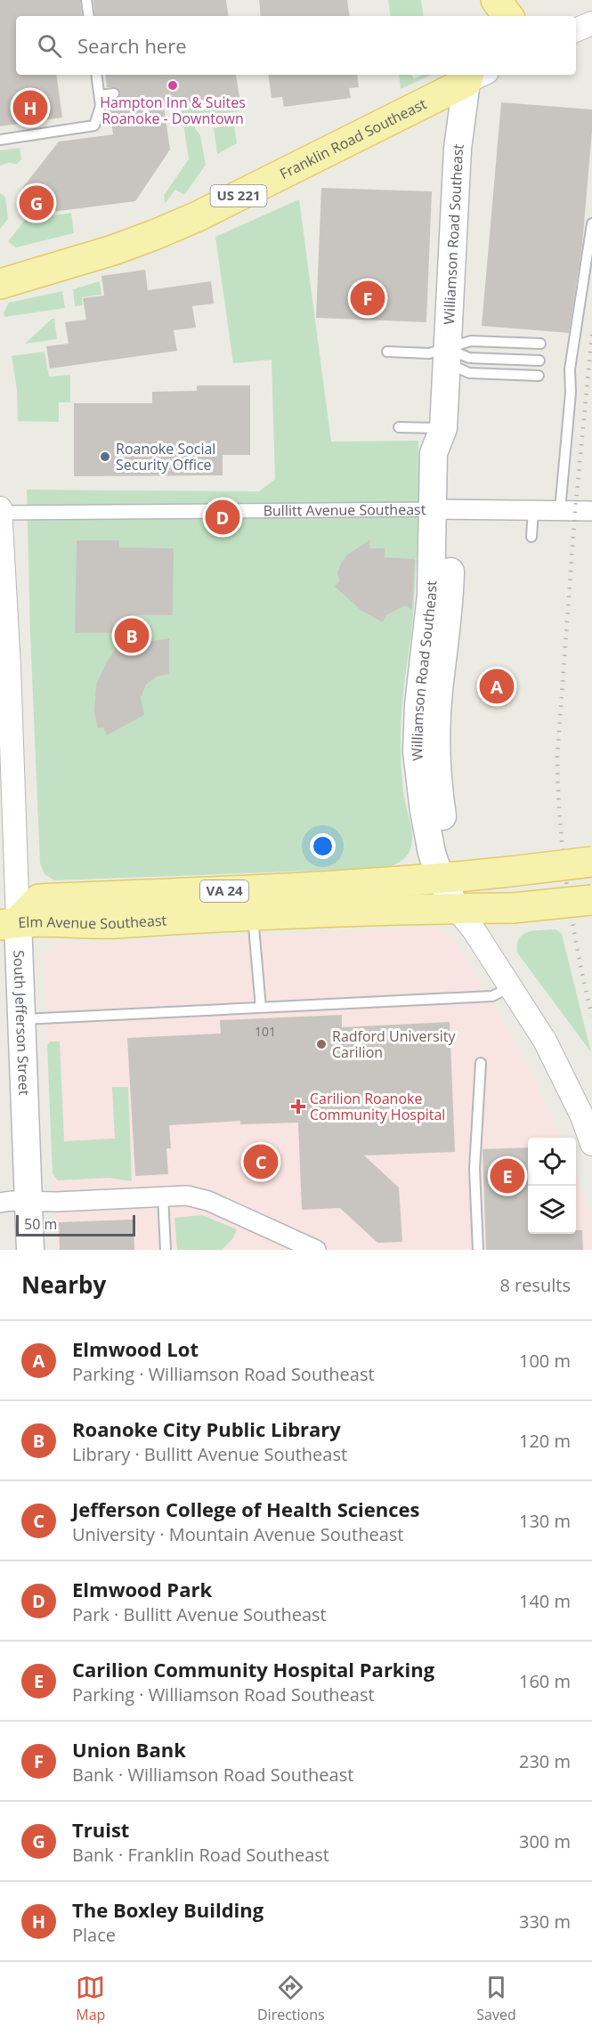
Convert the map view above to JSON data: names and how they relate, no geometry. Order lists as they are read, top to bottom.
{
  "streets": {
    "main road": [
      "Franklin Road Southeast",
      "US 221",
      "Williamson Road Southeast",
      "VA 24",
      "Elm Avenue Southeast",
      "South Jefferson Street"
    ],
    "street": ["Bullitt Avenue Southeast"]
  },
  "crossings": [
    ["Franklin Road Southeast", "Williamson Road Southeast"],
    ["Williamson Road Southeast", "Bullitt Avenue Southeast"],
    ["Williamson Road Southeast", "Elm Avenue Southeast"],
    ["Bullitt Avenue Southeast", "South Jefferson Street"],
    ["Elm Avenue Southeast", "South Jefferson Street"]
  ],
  "places": {
    "other": ["Hampton Inn & Suites Roanoke - Downtown", "Roanoke Social Security Office", "Radford University Carilion"],
    "health": ["Carilion Roanoke Community Hospital"]
  },
  "house_numbers": ["101"],
  "scale_bar": "50 m",
  "page": {
    "search": "Search here",
    "pins": [
      "H",
      "G",
      "F",
      "D",
      "B",
      "A",
      "C",
      "E"
    ],
    "scale": "50 m",
    "heading": ["Nearby", "8 results"],
    "list": [
      {
        "mark": "A",
        "name": "Elmwood Lot",
        "note": "Parking · Williamson Road Southeast",
        "value": "100 m"
      },
      {
        "mark": "B",
        "name": "Roanoke City Public Library",
        "note": "Library · Bullitt Avenue Southeast",
        "value": "120 m"
      },
      {
        "mark": "C",
        "name": "Jefferson College of Health Sciences",
        "note": "University · Mountain Avenue Southeast",
        "value": "130 m"
      },
      {
        "mark": "D",
        "name": "Elmwood Park",
        "note": "Park · Bullitt Avenue Southeast",
        "value": "140 m"
      },
      {
        "mark": "E",
        "name": "Carilion Community Hospital Parking",
        "note": "Parking · Williamson Road Southeast",
        "value": "160 m"
      },
      {
        "mark": "F",
        "name": "Union Bank",
        "note": "Bank · Williamson Road Southeast",
        "value": "230 m"
      },
      {
        "mark": "G",
        "name": "Truist",
        "note": "Bank · Franklin Road Southeast",
        "value": "300 m"
      },
      {
        "mark": "H",
        "name": "The Boxley Building",
        "note": "Place",
        "value": "330 m"
      }
    ],
    "nav": ["Map", "Directions", "Saved"]
  }
}
